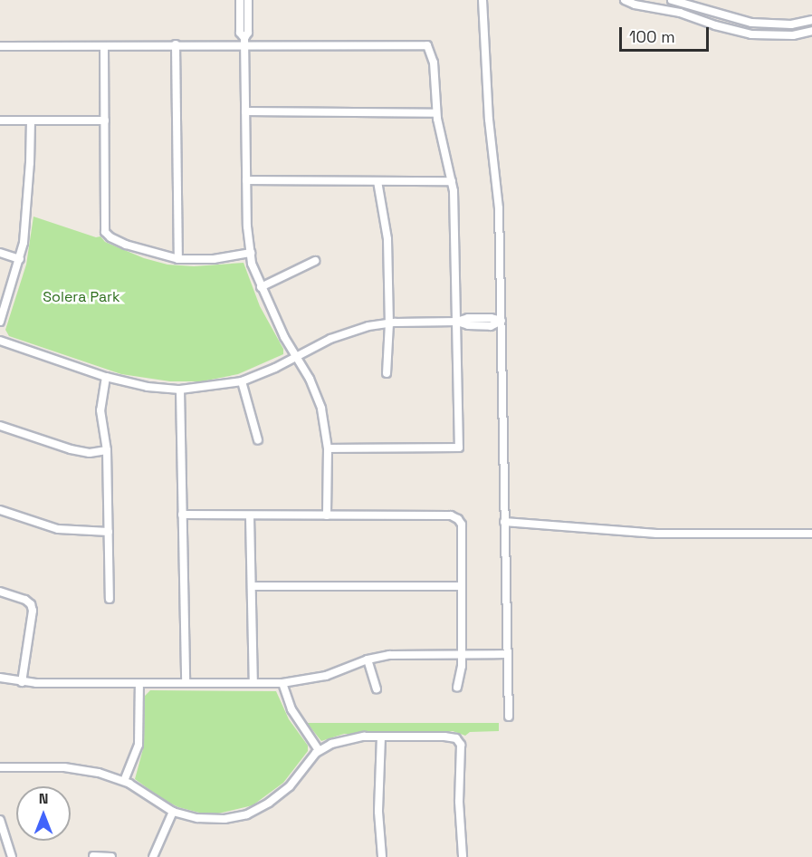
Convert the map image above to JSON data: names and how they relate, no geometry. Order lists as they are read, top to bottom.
{
  "parks": ["Solera Park"],
  "scale_bar": "100 m",
  "north": "top"
}
